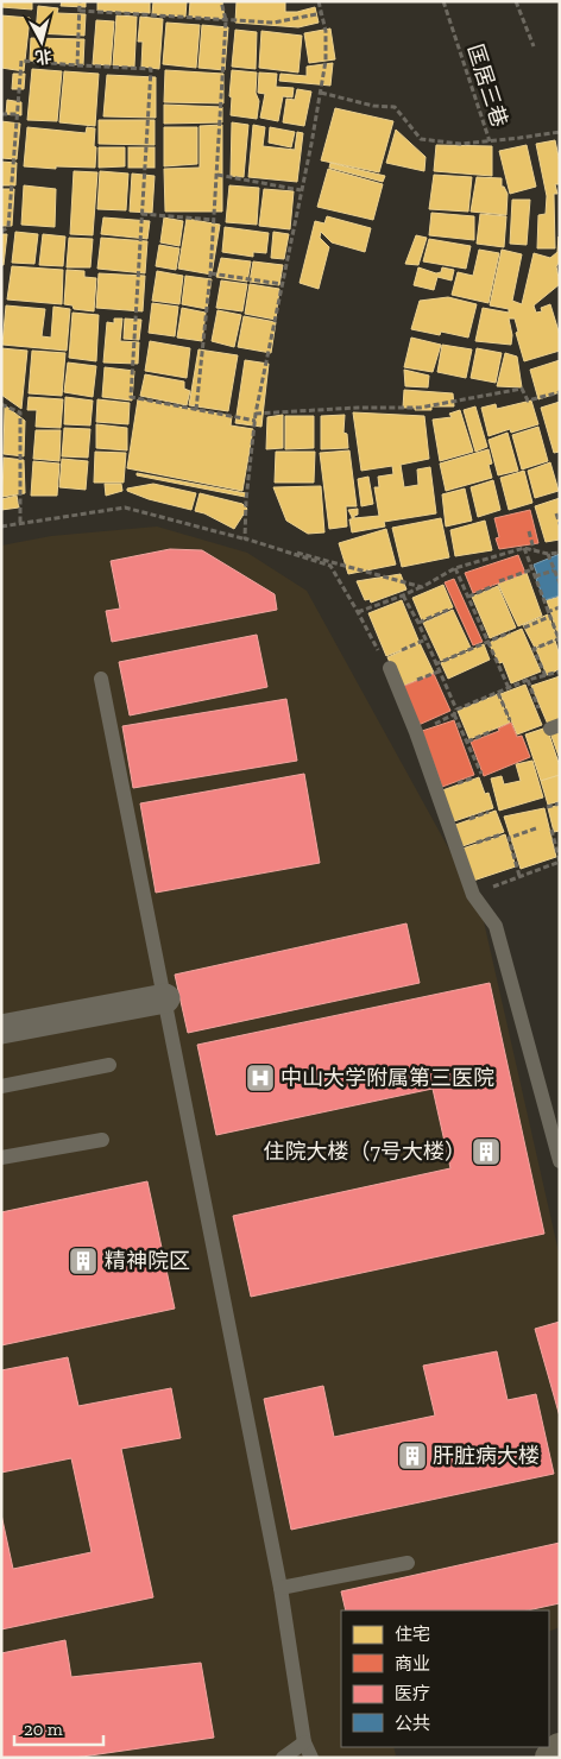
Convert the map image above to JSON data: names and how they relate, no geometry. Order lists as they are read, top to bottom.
{
  "streets": {
    "path": ["匡居三巷"]
  },
  "places": {
    "hospital": ["中山大学附属第三医院"],
    "building": ["住院大楼（7号大楼）", "精神院区", "肝脏病大楼"]
  },
  "legend": [
    "住宅",
    "商业",
    "医疗",
    "公共"
  ],
  "scale_bar": "20 m",
  "north": "bottom"
}
